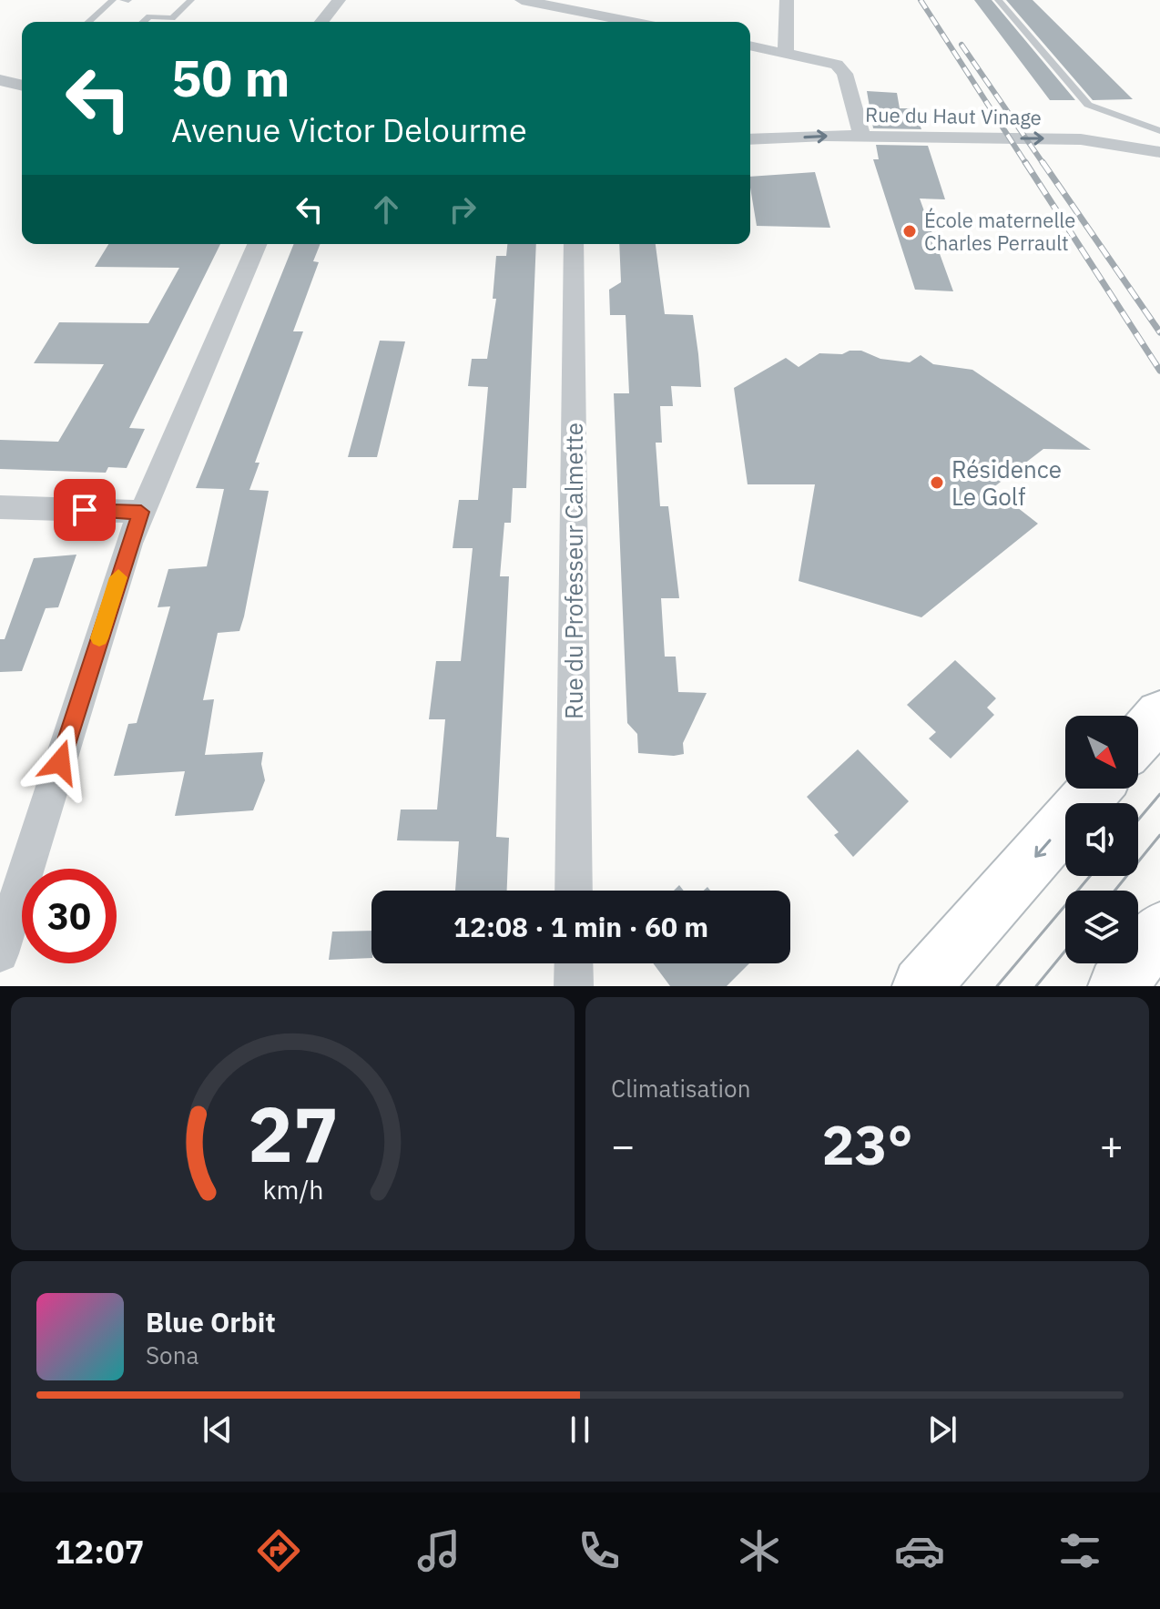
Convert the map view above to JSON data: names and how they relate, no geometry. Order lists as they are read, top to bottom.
{
  "streets": {
    "street": ["Rue du Haut Vinage", "Rue du Professeur Calmette"]
  },
  "one_way": ["Rue du Haut Vinage"],
  "places": ["École maternelle Charles Perrault", "Résidence Le Golf"],
  "north": "bottom right",
  "page": {
    "turn": ["50 m", "Avenue Victor Delourme"],
    "limit": "30",
    "trip": "12:08 · 1 min · 60 m",
    "tile": "Climatisation",
    "heat": ["−", "23°", "+"],
    "song": ["Blue Orbit", "Sona"],
    "tabs": "12:07",
    "gauge": ["27", "km/h"]
  }
}
